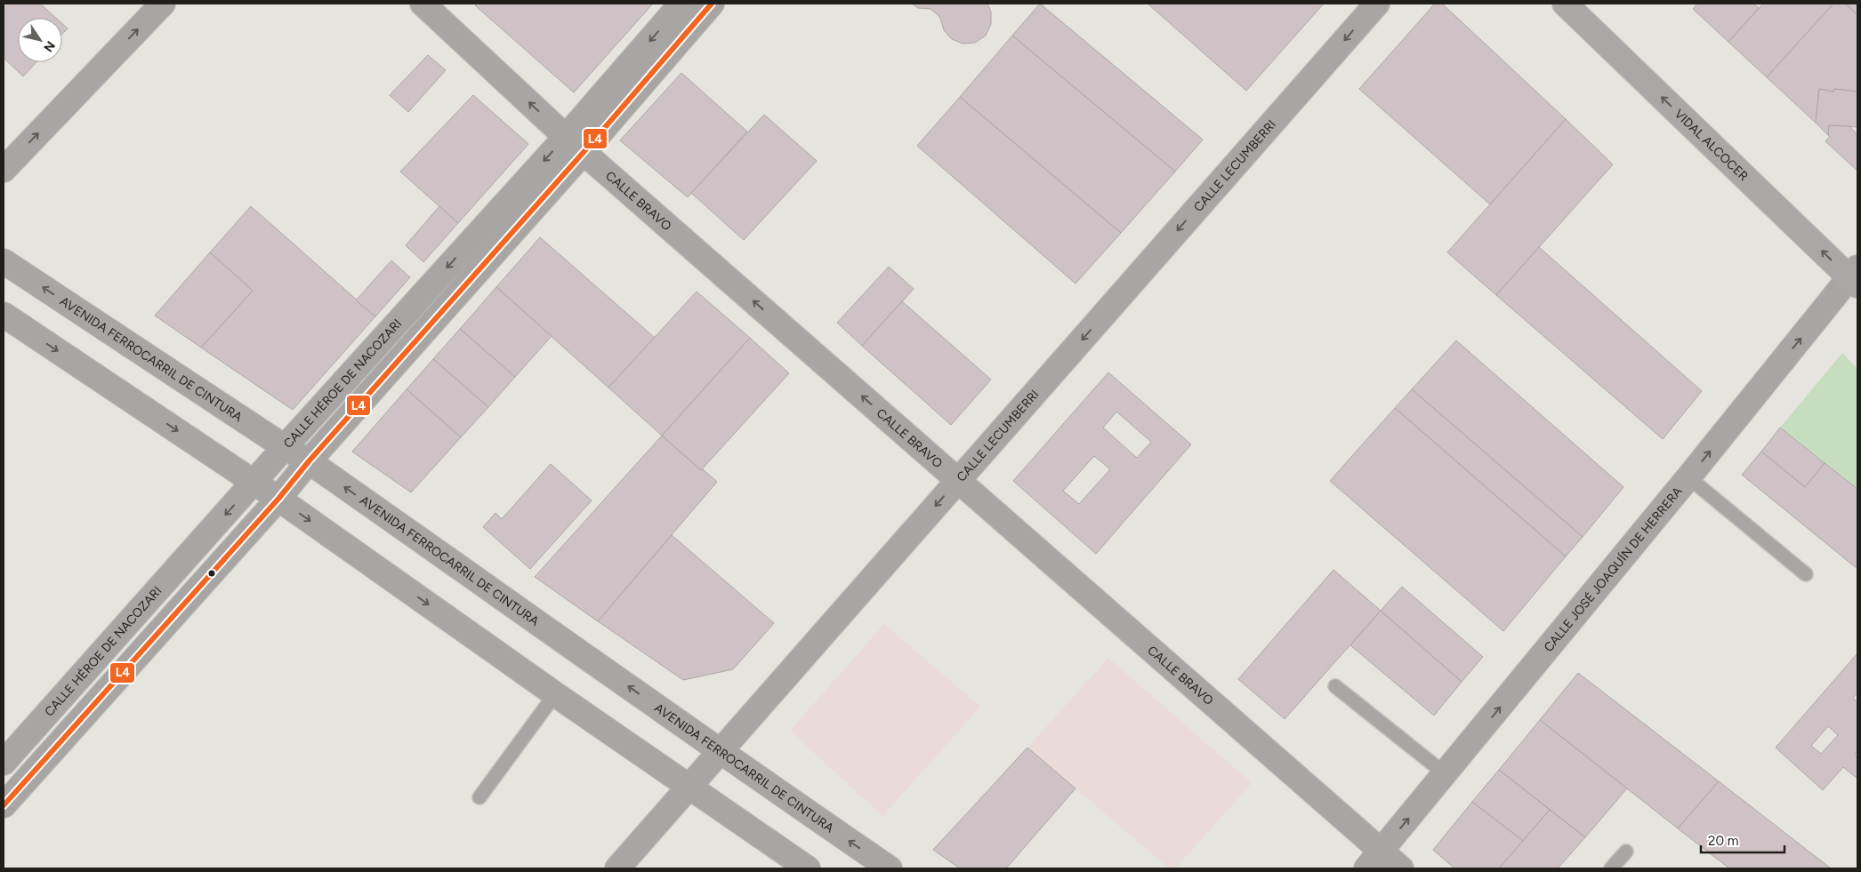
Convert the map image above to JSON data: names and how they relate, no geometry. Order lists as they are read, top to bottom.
{
  "streets": {
    "main road": ["VIDAL ALCOCER"],
    "street": [
      "CALLE LECUMBERRI",
      "CALLE BRAVO",
      "AVENIDA FERROCARRIL DE CINTURA",
      "CALLE HÉROE DE NACOZARI",
      "CALLE JOSÉ JOAQUÍN DE HERRERA"
    ]
  },
  "crossings": [
    ["VIDAL ALCOCER", "CALLE JOSÉ JOAQUÍN DE HERRERA"],
    ["CALLE LECUMBERRI", "CALLE BRAVO"],
    ["CALLE LECUMBERRI", "AVENIDA FERROCARRIL DE CINTURA"],
    ["CALLE BRAVO", "CALLE HÉROE DE NACOZARI"],
    ["CALLE BRAVO", "CALLE JOSÉ JOAQUÍN DE HERRERA"],
    ["AVENIDA FERROCARRIL DE CINTURA", "CALLE HÉROE DE NACOZARI"]
  ],
  "one_way": [
    "VIDAL ALCOCER",
    "CALLE LECUMBERRI",
    "CALLE BRAVO",
    "CALLE JOSÉ JOAQUÍN DE HERRERA"
  ],
  "lines": ["transit line L4"],
  "scale_bar": "20 m",
  "north": "bottom right"
}
